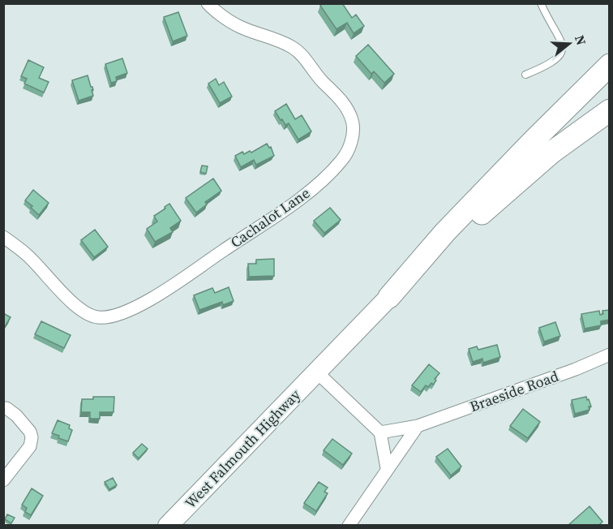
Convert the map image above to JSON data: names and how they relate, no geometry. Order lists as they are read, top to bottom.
{
  "streets": {
    "highway": ["West Falmouth Highway"],
    "street": ["Cachalot Lane", "Braeside Road"]
  },
  "north": "right"
}
